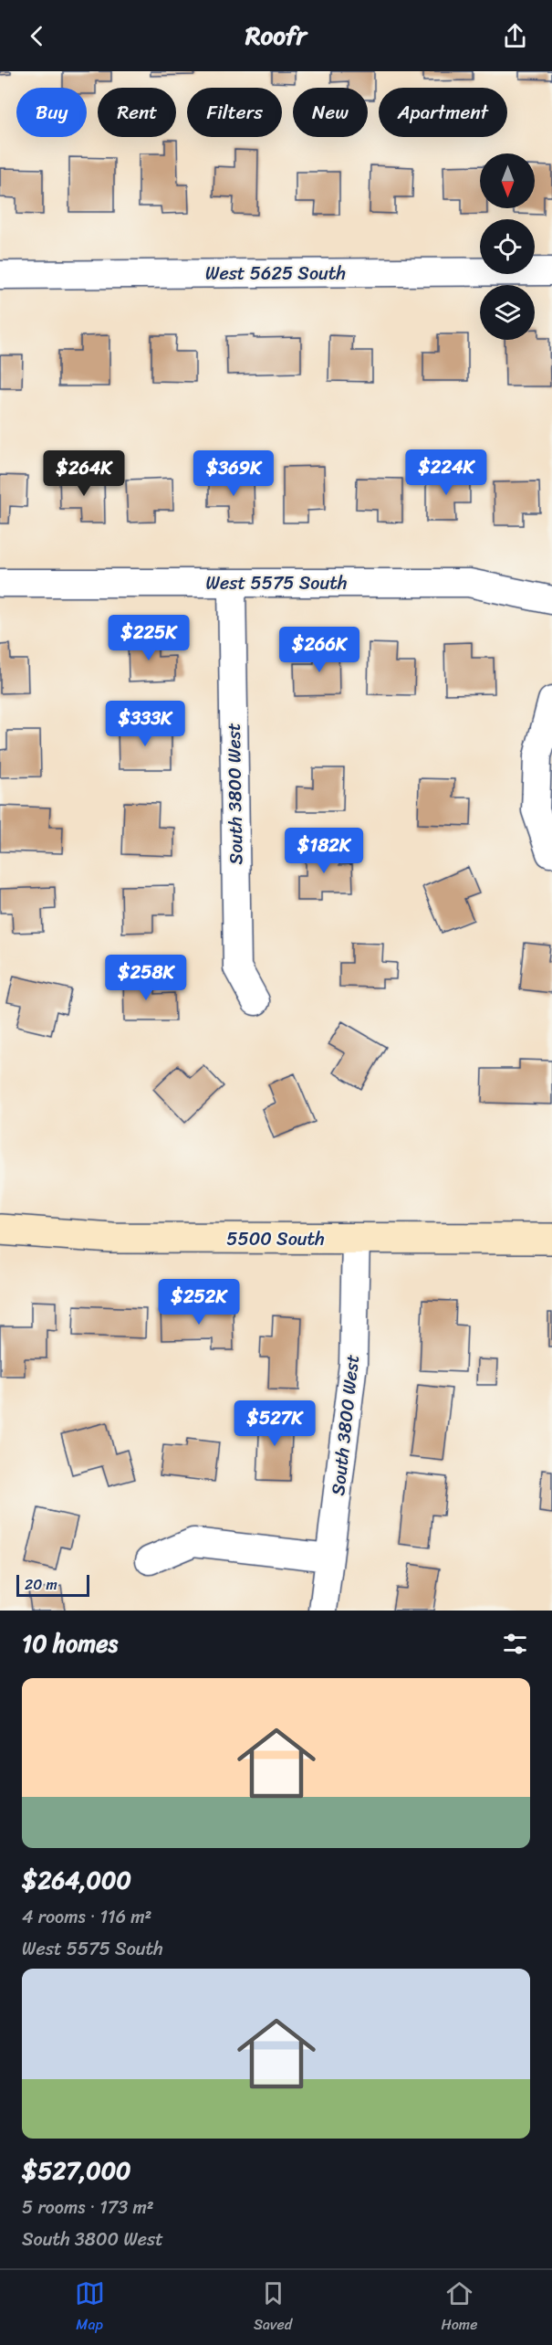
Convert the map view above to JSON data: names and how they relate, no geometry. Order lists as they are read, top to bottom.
{
  "streets": {
    "main road": ["5500 South"],
    "street": ["West 5625 South", "West 5575 South", "South 3800 West"]
  },
  "crossings": [
    ["West 5575 South", "South 3800 West"],
    ["South 3800 West", "5500 South"]
  ],
  "scale_bar": "20 m",
  "north": "bottom",
  "page": {
    "header": "Roofr",
    "chip": [
      "Buy",
      "Rent",
      "Filters",
      "New",
      "Apartment"
    ],
    "price": [
      "$224K",
      "$264K",
      "$369K",
      "$225K",
      "$266K",
      "$333K",
      "$182K",
      "$258K",
      "$252K",
      "$527K"
    ],
    "scale": "20 m",
    "heading": "10 homes",
    "list": [
      {
        "name": "$264,000",
        "note": "4 rooms · 116 m² · West 5575 South"
      },
      {
        "name": "$527,000",
        "note": "5 rooms · 173 m² · South 3800 West"
      }
    ],
    "tabs": ["Map", "Saved", "Home"]
  }
}
